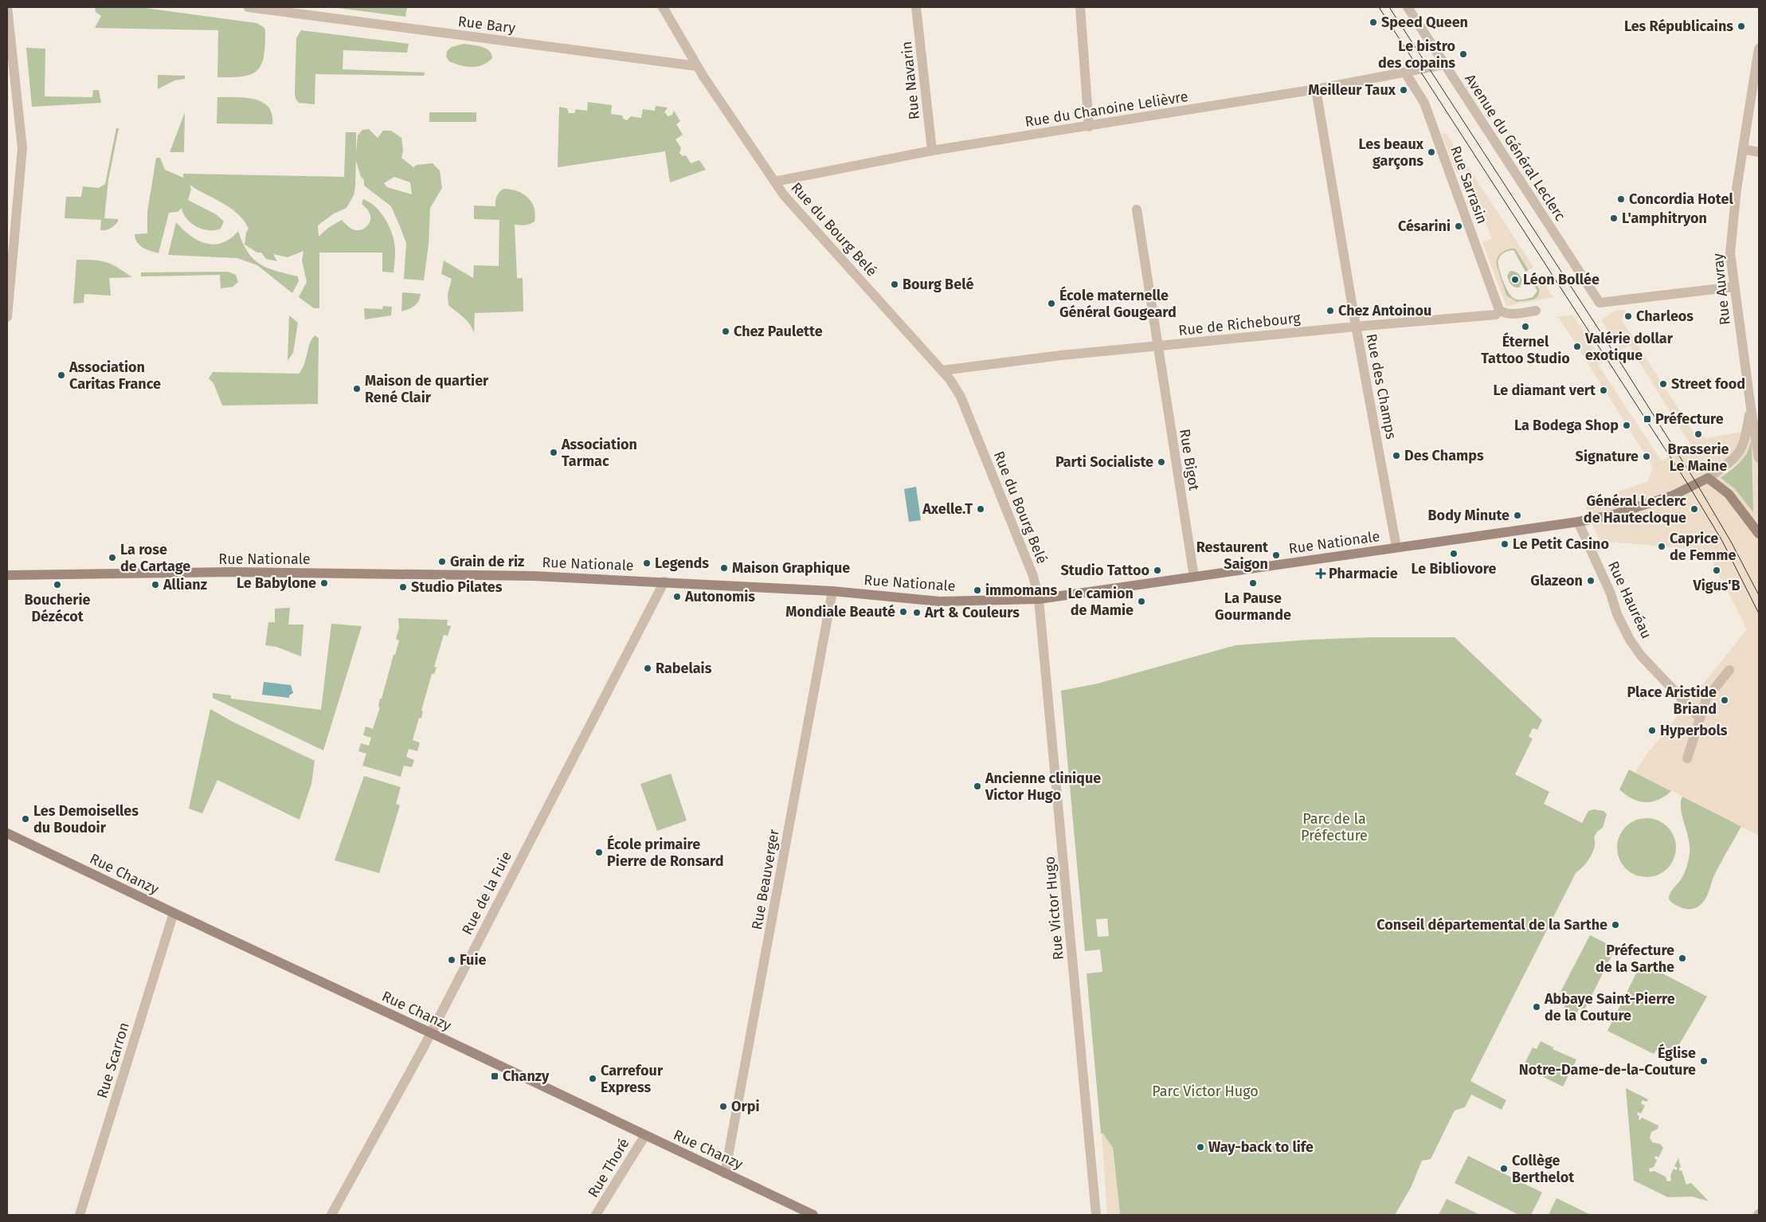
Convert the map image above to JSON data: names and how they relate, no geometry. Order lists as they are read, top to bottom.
{
  "streets": {
    "main road": ["Rue Nationale", "Rue Chanzy"],
    "street": [
      "Rue Bary",
      "Rue Navarin",
      "Rue du Chanoine Lelièvre",
      "Avenue du Général Leclerc",
      "Rue Sarrasin",
      "Rue du Bourg Belé",
      "Rue Auvray",
      "Rue de Richebourg",
      "Rue des Champs",
      "Rue Bigot",
      "Rue Hauréau",
      "Rue Beauverger",
      "Rue de la Fuie",
      "Rue Victor Hugo",
      "Rue Scarron",
      "Rue Thoré"
    ]
  },
  "crossings": [
    ["Rue Bary", "Rue du Bourg Belé"],
    ["Rue Navarin", "Rue du Chanoine Lelièvre"],
    ["Rue du Chanoine Lelièvre", "Avenue du Général Leclerc"],
    ["Rue du Chanoine Lelièvre", "Rue Sarrasin"],
    ["Rue du Chanoine Lelièvre", "Rue du Bourg Belé"],
    ["Rue du Chanoine Lelièvre", "Rue des Champs"],
    ["Avenue du Général Leclerc", "Rue Auvray"],
    ["Rue Sarrasin", "Rue de Richebourg"],
    ["Rue du Bourg Belé", "Rue de Richebourg"],
    ["Rue du Bourg Belé", "Rue Nationale"],
    ["Rue du Bourg Belé", "Rue Victor Hugo"],
    ["Rue de Richebourg", "Rue des Champs"],
    ["Rue de Richebourg", "Rue Bigot"],
    ["Rue des Champs", "Rue Nationale"],
    ["Rue Bigot", "Rue Nationale"],
    ["Rue Nationale", "Rue Hauréau"],
    ["Rue Nationale", "Rue Beauverger"],
    ["Rue Nationale", "Rue de la Fuie"],
    ["Rue Nationale", "Rue Victor Hugo"],
    ["Rue Chanzy", "Rue Beauverger"],
    ["Rue Chanzy", "Rue de la Fuie"],
    ["Rue Chanzy", "Rue Scarron"],
    ["Rue Chanzy", "Rue Thoré"]
  ],
  "parks": ["Parc de la Préfecture", "Parc Victor Hugo"],
  "places": {
    "other": [
      "Speed Queen",
      "Les Républicains",
      "Le bistro des copains",
      "Meilleur Taux",
      "Les beaux garçons",
      "Concordia Hotel",
      "L'amphitryon",
      "Césarini",
      "Léon Bollée",
      "Bourg Belé",
      "École maternelle Général Gougeard",
      "Chez Antoinou",
      "Charleos",
      "Éternel Tattoo Studio",
      "Chez Paulette",
      "Valérie dollar exotique",
      "Association Caritas France",
      "Street food",
      "Maison de quartier René Clair",
      "Le diamant vert",
      "La Bodega Shop",
      "Brasserie Le Maine",
      "Association Tarmac",
      "Des Champs",
      "Signature",
      "Parti Socialiste",
      "Axelle.T",
      "Général Leclerc de Hautecloque",
      "Body Minute",
      "Le Petit Casino",
      "Caprice de Femme",
      "Le Bibliovore",
      "Restaurent Saigon",
      "La rose de Cartage",
      "Grain de riz",
      "Legends",
      "Maison Graphique",
      "Studio Tattoo",
      "Vigus'B",
      "Glazeon",
      "Le Babylone",
      "La Pause Gourmande",
      "Boucherie Dézécot",
      "Allianz",
      "Studio Pilates",
      "immomans",
      "Autonomis",
      "Le camion de Mamie",
      "Mondiale Beauté",
      "Art & Couleurs",
      "Rabelais",
      "Place Aristide Briand",
      "Hyperbols",
      "Ancienne clinique Victor Hugo",
      "Les Demoiselles du Boudoir",
      "École primaire Pierre de Ronsard",
      "Conseil départemental de la Sarthe",
      "Préfecture de la Sarthe",
      "Fuie",
      "Abbaye Saint-Pierre de la Couture",
      "Église Notre-Dame-de-la-Couture",
      "Carrefour Express",
      "Orpi",
      "Way-back to life",
      "Collège Berthelot"
    ],
    "transit": ["Préfecture", "Chanzy"],
    "health": ["Pharmacie"]
  }
}
